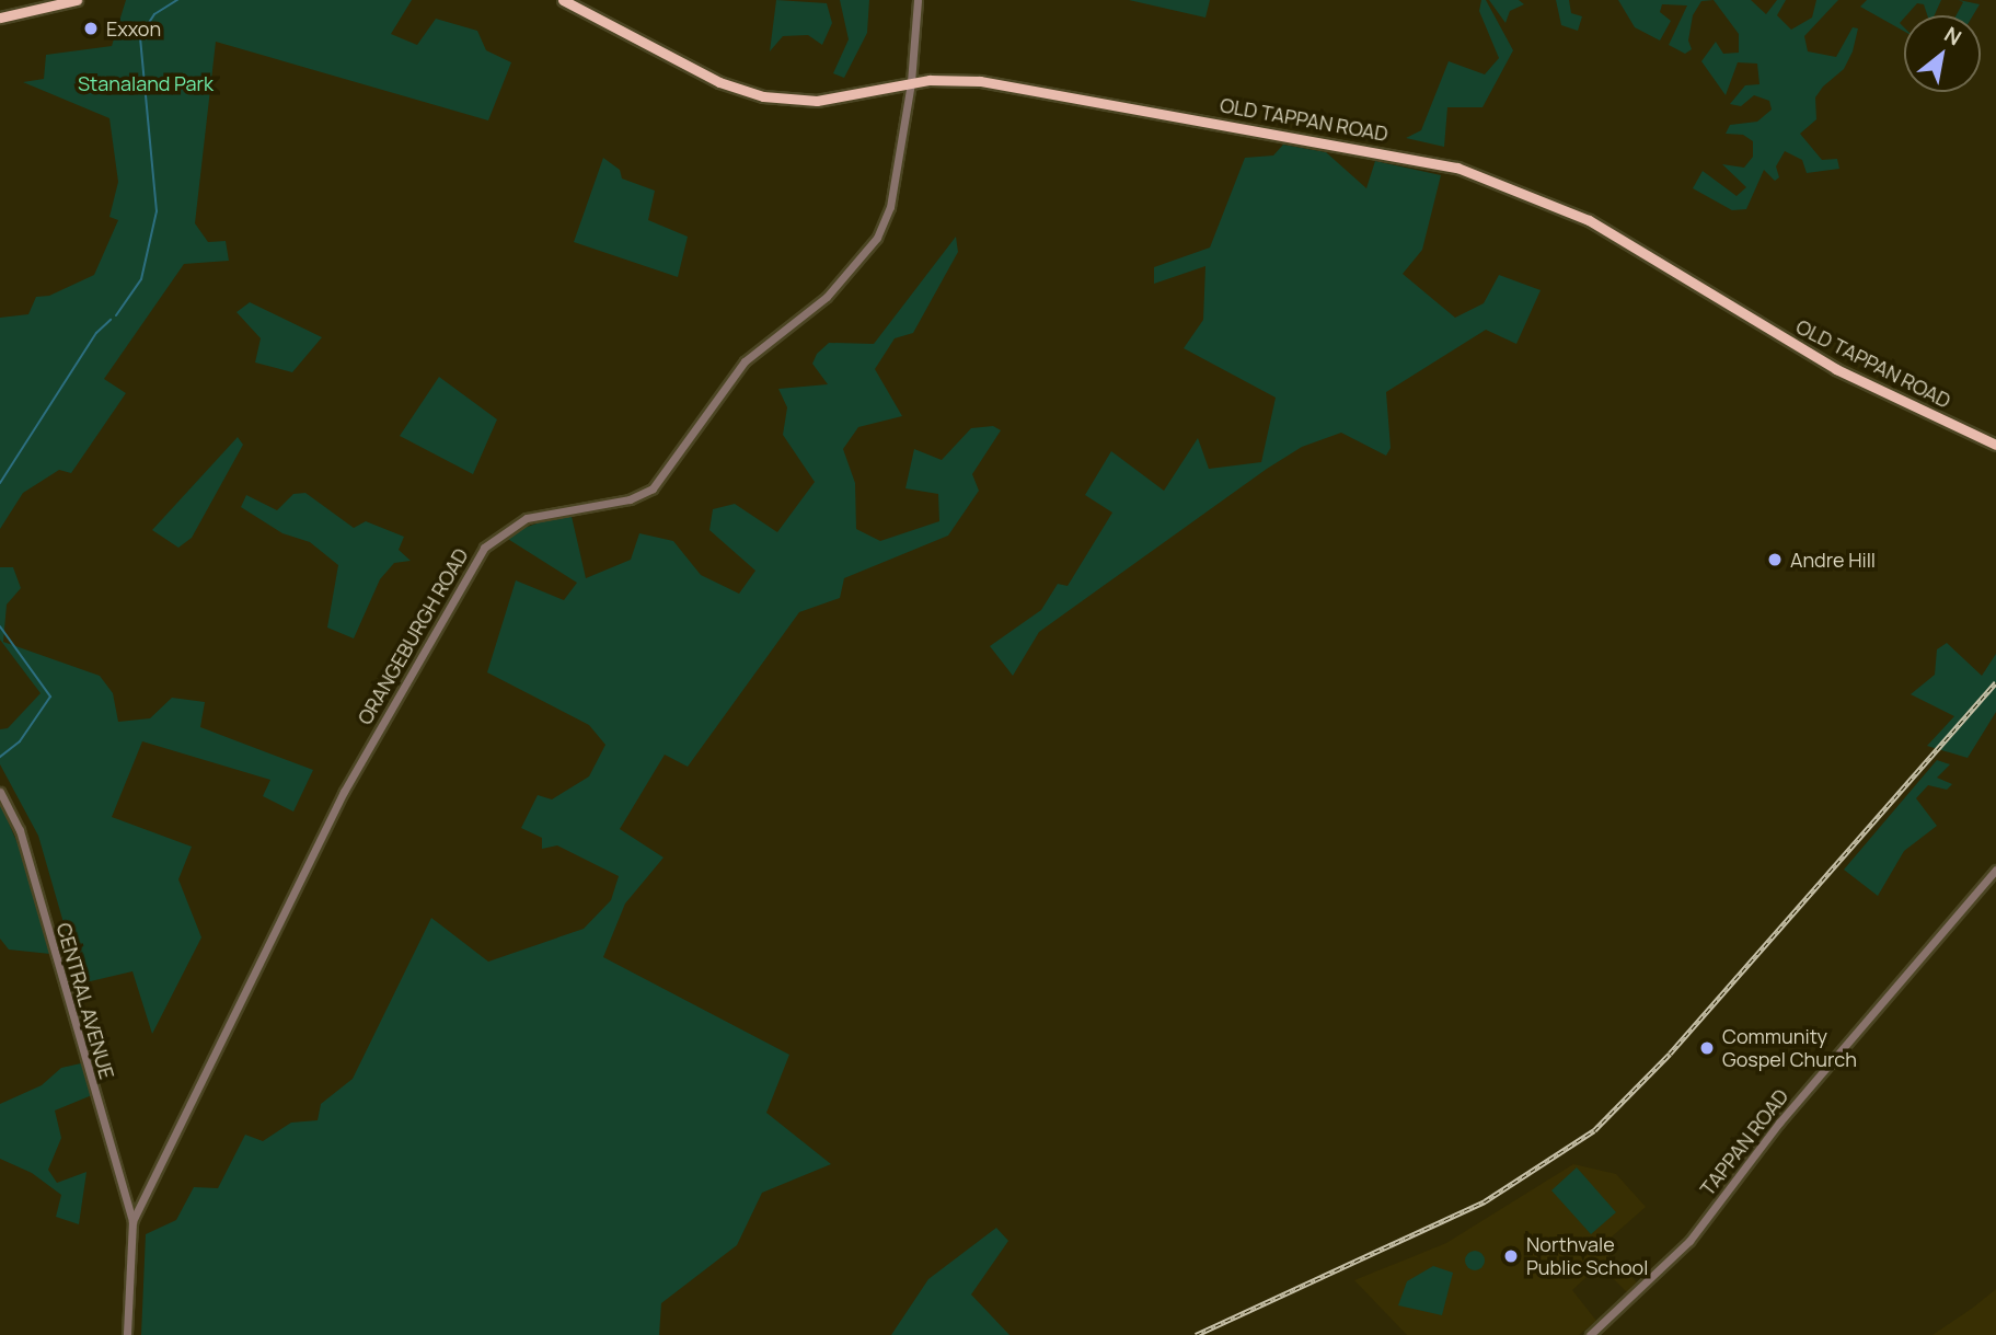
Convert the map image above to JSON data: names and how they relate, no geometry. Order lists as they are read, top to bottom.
{
  "streets": {
    "main road": ["OLD TAPPAN ROAD"],
    "street": ["ORANGEBURGH ROAD", "CENTRAL AVENUE", "TAPPAN ROAD"]
  },
  "crossings": [
    ["OLD TAPPAN ROAD", "ORANGEBURGH ROAD"],
    ["ORANGEBURGH ROAD", "CENTRAL AVENUE"]
  ],
  "parks": ["Stanaland Park"],
  "places": [
    "Exxon",
    "Andre Hill",
    "Community Gospel Church",
    "Northvale Public School"
  ],
  "north": "top right"
}
